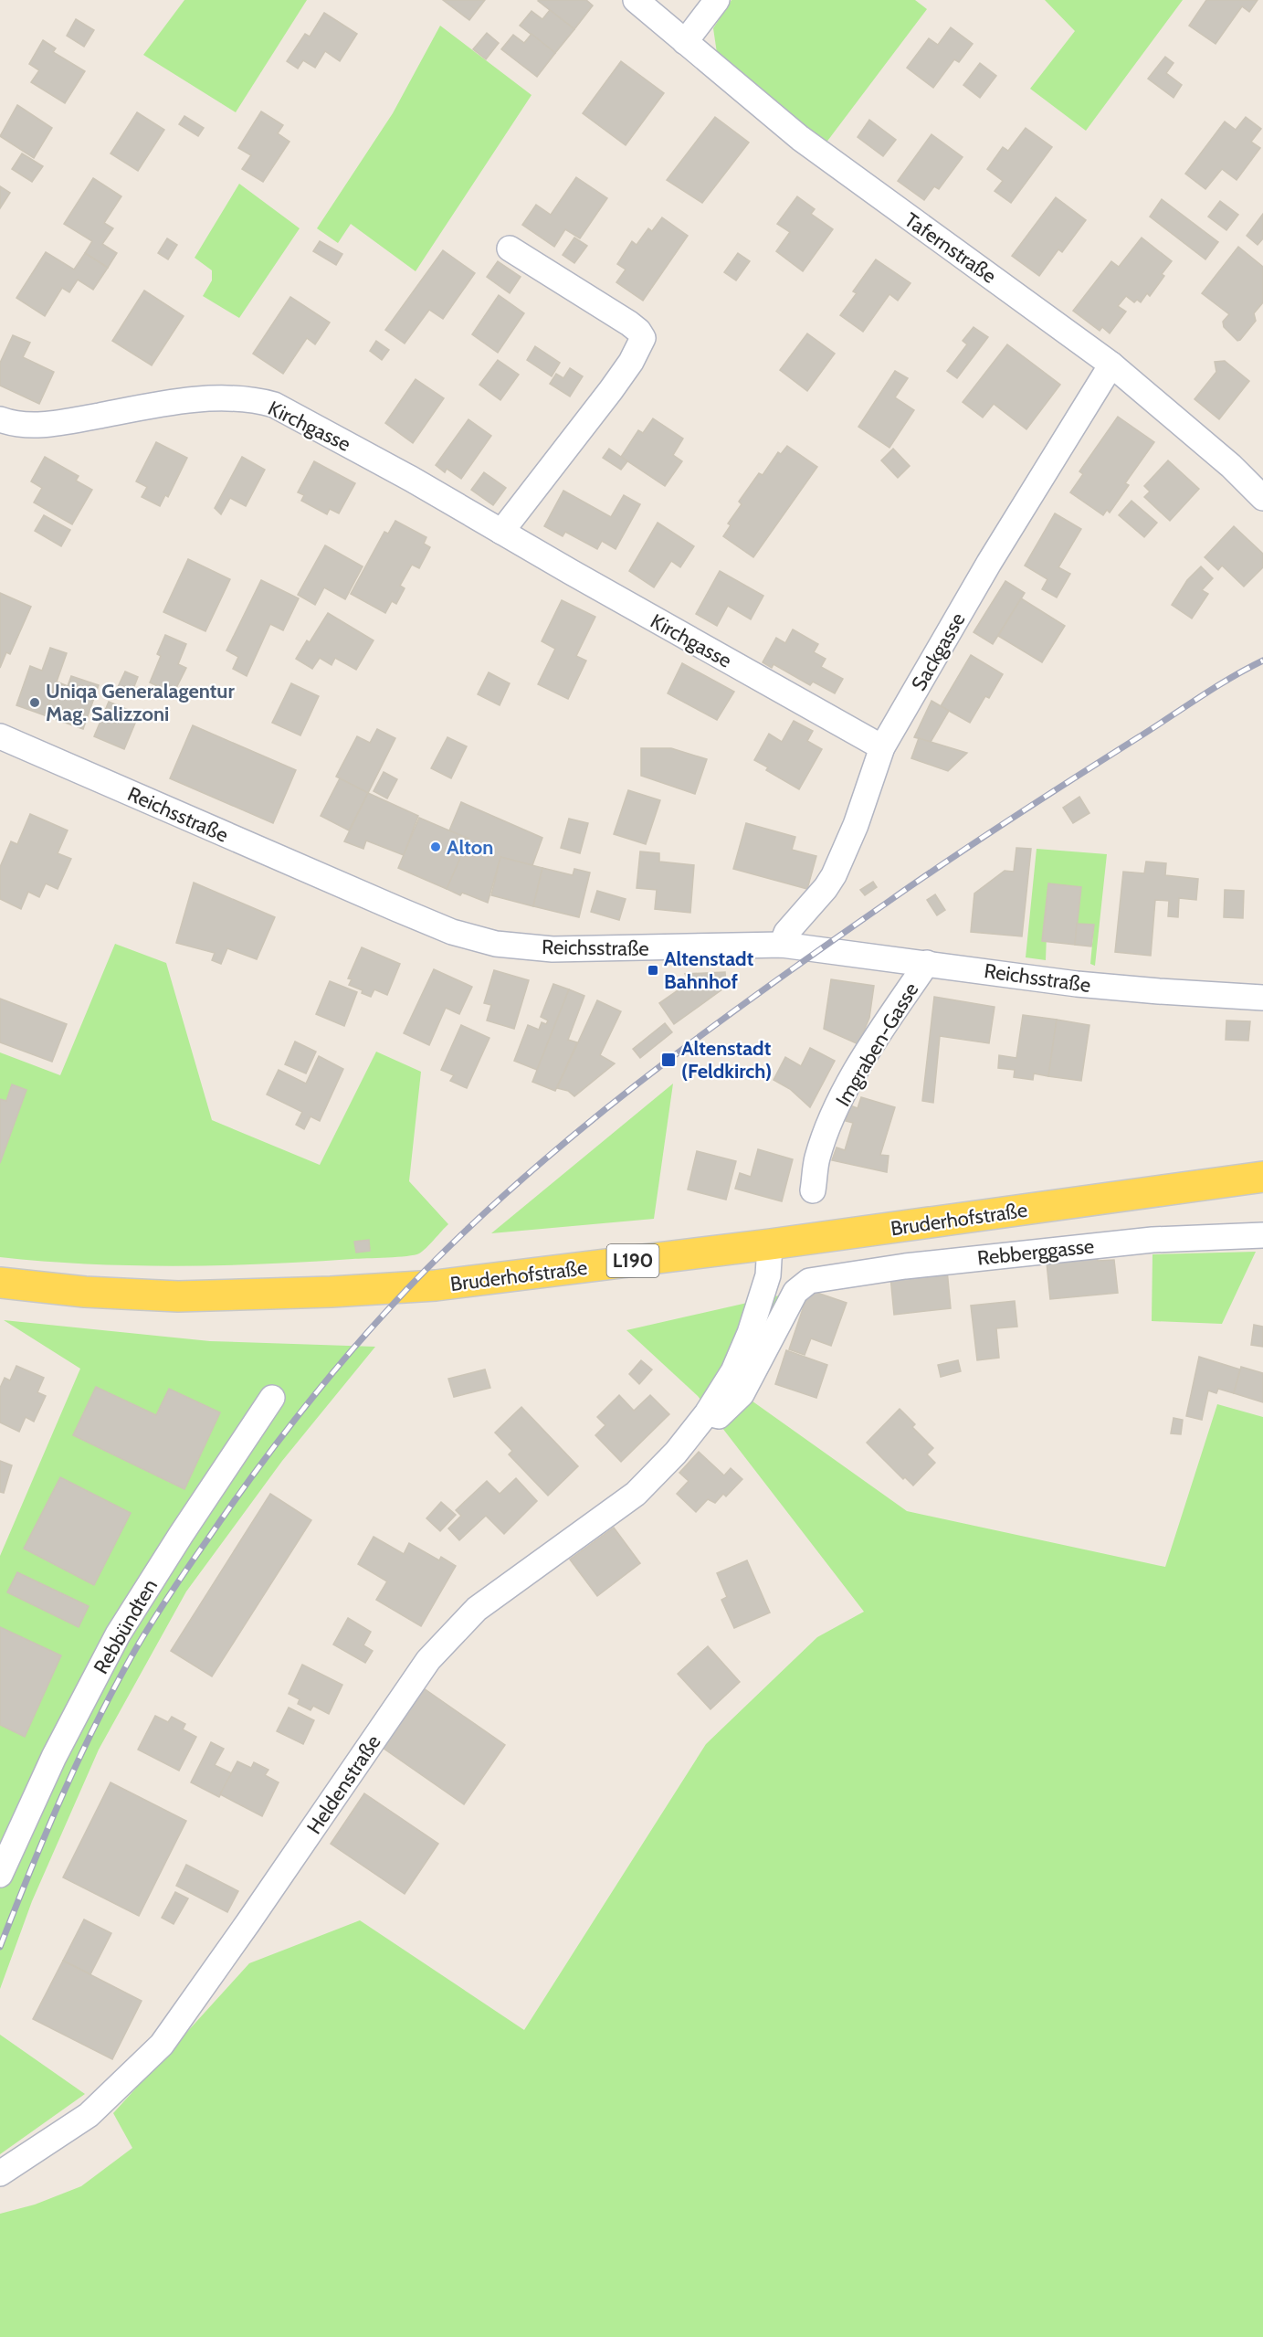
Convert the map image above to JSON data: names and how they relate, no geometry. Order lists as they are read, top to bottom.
{
  "streets": {
    "main road": ["Bruderhofstraße", "L190"],
    "street": [
      "Tafernstraße",
      "Kirchgasse",
      "Sackgasse",
      "Reichsstraße",
      "Imgraben-Gasse",
      "Rebberggasse",
      "Rebbündten",
      "Heldenstraße"
    ]
  },
  "crossings": [
    ["Tafernstraße", "Sackgasse"],
    ["Kirchgasse", "Sackgasse"],
    ["Sackgasse", "Reichsstraße"],
    ["Reichsstraße", "Imgraben-Gasse"],
    ["Bruderhofstraße", "Heldenstraße"],
    ["Rebberggasse", "Heldenstraße"]
  ],
  "places": {
    "other": ["Uniqa Generalagentur Mag. Salizzoni", "Alton"],
    "transit": ["Altenstadt Bahnhof", "Altenstadt (Feldkirch)"]
  }
}
